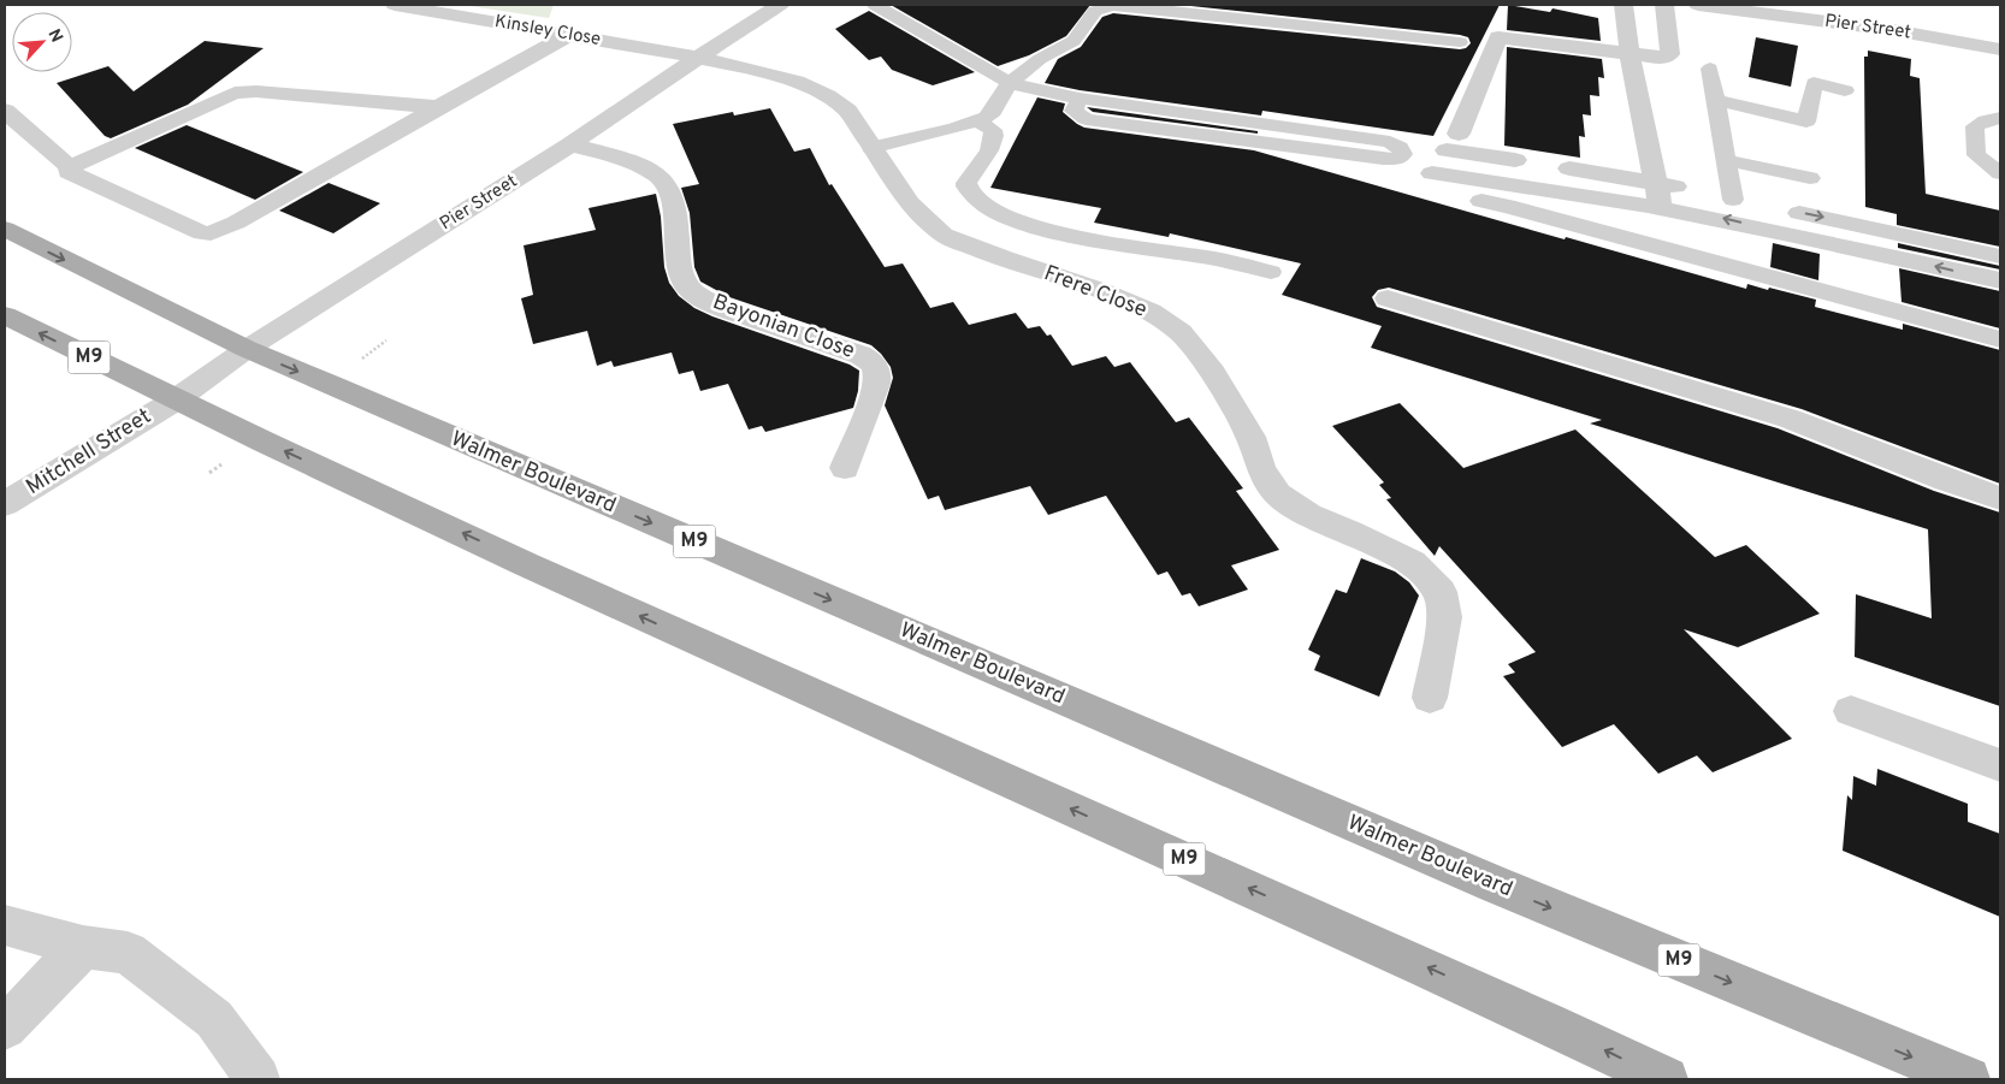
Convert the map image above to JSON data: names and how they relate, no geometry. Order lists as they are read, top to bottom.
{
  "streets": {
    "main road": ["M9", "Walmer Boulevard"],
    "street": [
      "Pier Street",
      "Kinsley Close",
      "Frere Close",
      "Bayonian Close",
      "Mitchell Street"
    ]
  },
  "crossings": [
    ["Pier Street", "Kinsley Close"],
    ["Pier Street", "Frere Close"],
    ["Pier Street", "Bayonian Close"],
    ["Pier Street", "M9"],
    ["Pier Street", "Mitchell Street"],
    ["Pier Street", "Walmer Boulevard"],
    ["Kinsley Close", "Frere Close"],
    ["M9", "Mitchell Street"]
  ],
  "north": "top right"
}
